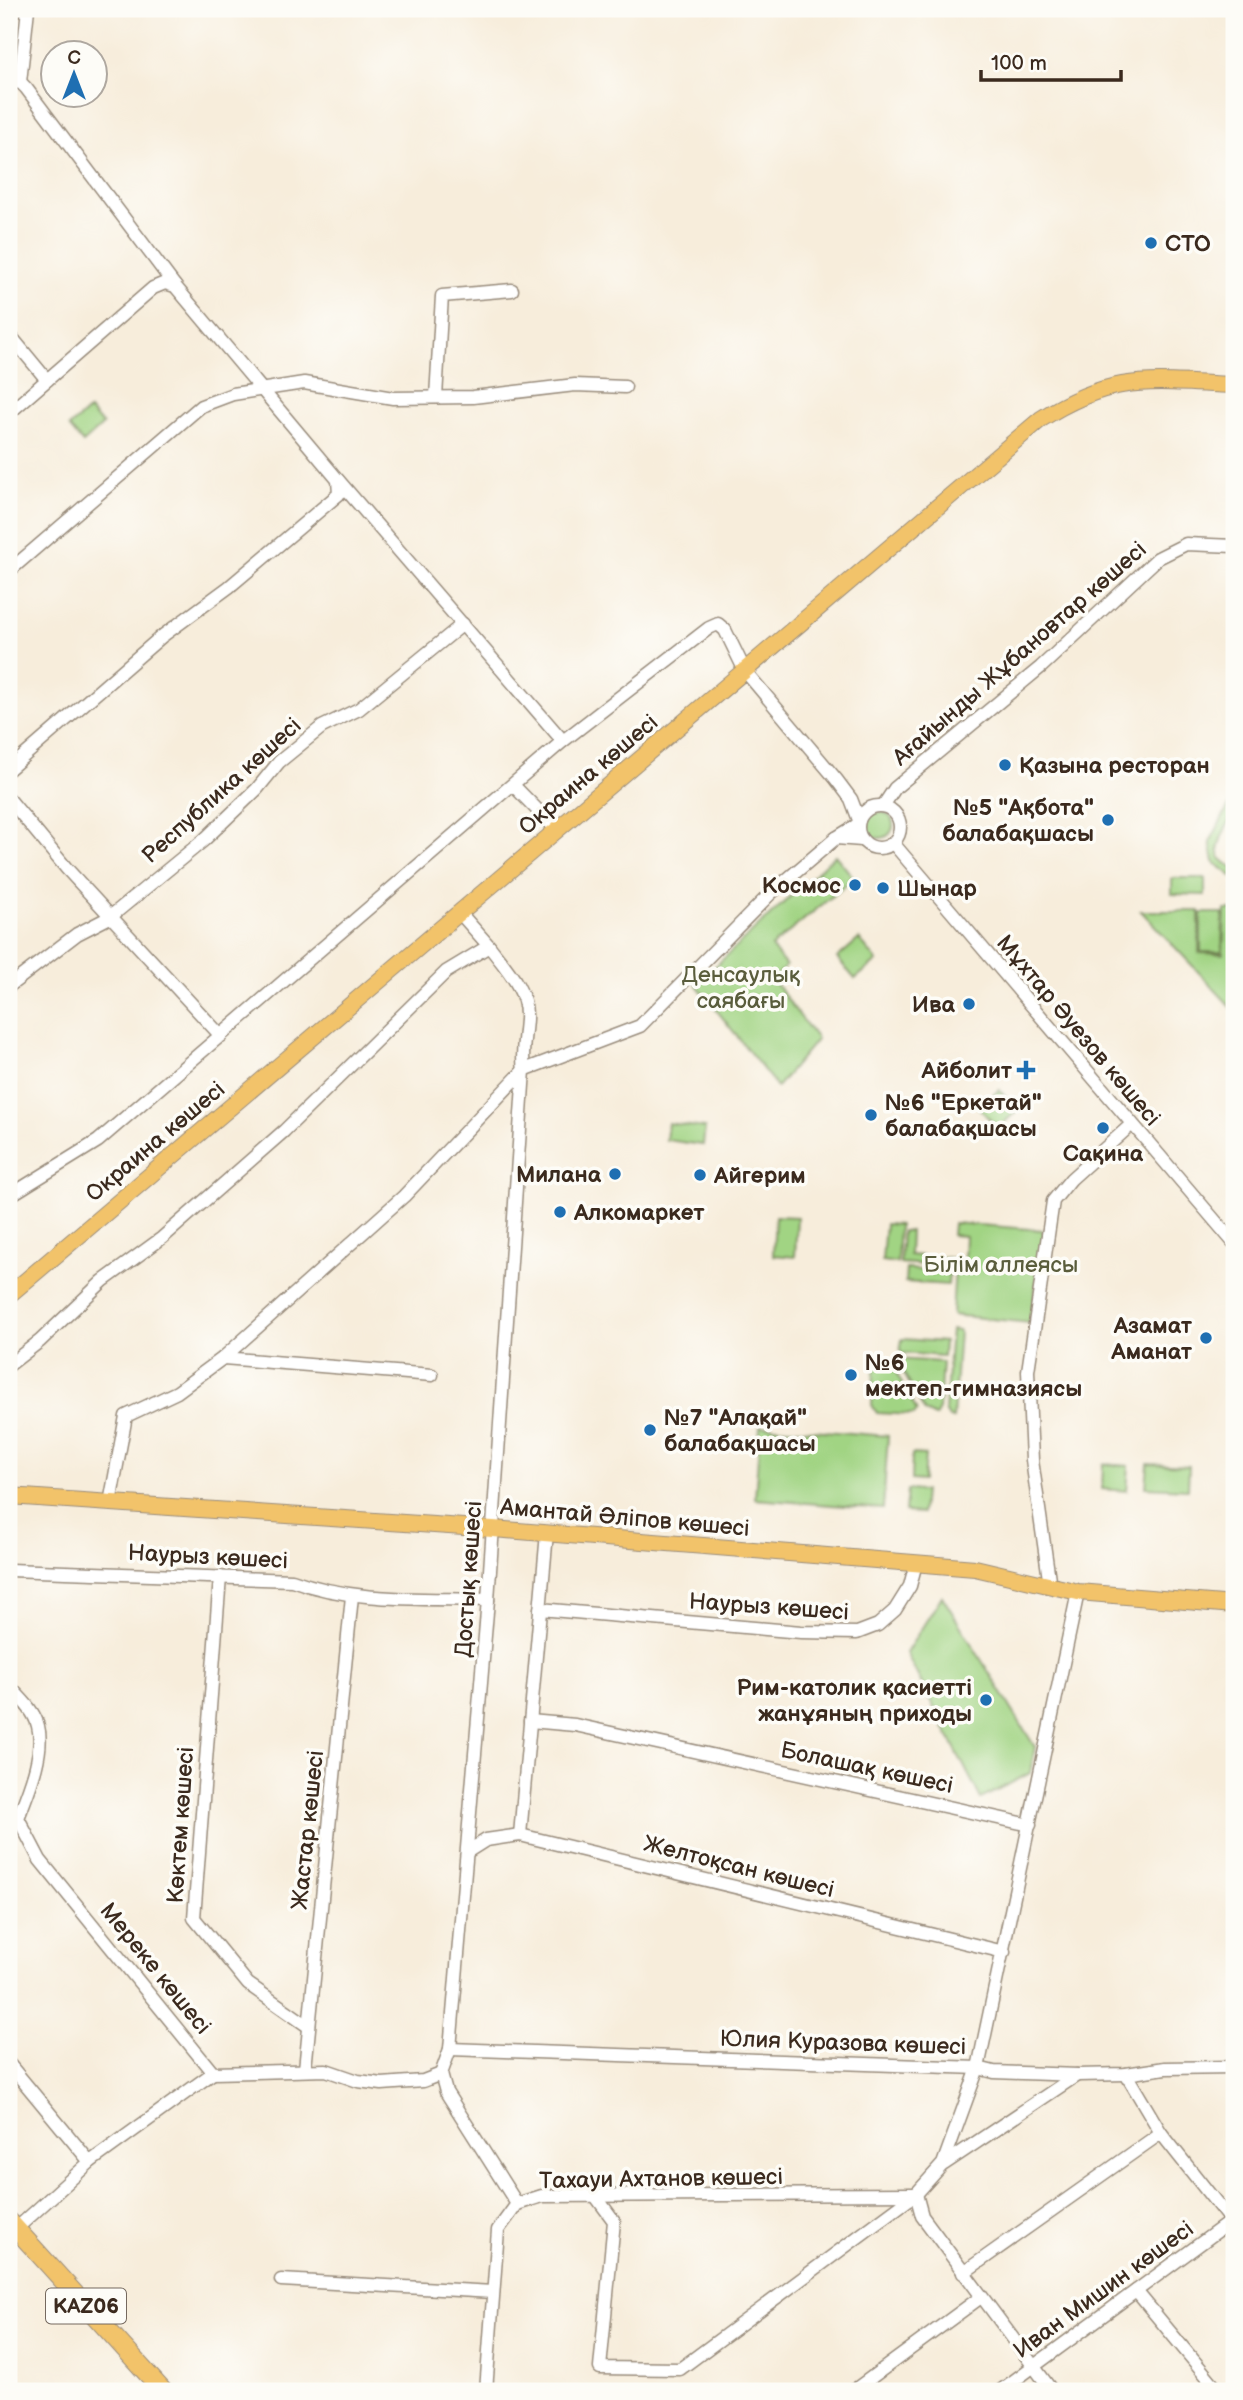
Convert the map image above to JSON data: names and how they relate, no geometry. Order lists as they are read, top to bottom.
{
  "streets": {
    "highway": ["KАZ06"],
    "main road": ["Окраина көшесі", "Амантай Әліпов көшесі"],
    "street": [
      "Ағайынды Жұбановтар көшесі",
      "Республика көшесі",
      "Мұхтар Әуезов көшесі",
      "Наурыз көшесі",
      "Достық көшесі",
      "Болашақ көшесі",
      "Көктем көшесі",
      "Жастар көшесі",
      "Желтоқсан көшесі",
      "Мереке көшесі",
      "Юлия Куразова көшесі",
      "Тахауи Ахтанов көшесі",
      "Иван Мишин көшесі"
    ]
  },
  "crossings": [
    ["Ағайынды Жұбановтар көшесі", "Мұхтар Әуезов көшесі"],
    ["Окраина көшесі", "Достық көшесі"],
    ["Амантай Әліпов көшесі", "Наурыз көшесі"],
    ["Амантай Әліпов көшесі", "Достық көшесі"],
    ["Наурыз көшесі", "Достық көшесі"],
    ["Наурыз көшесі", "Көктем көшесі"],
    ["Наурыз көшесі", "Жастар көшесі"],
    ["Достық көшесі", "Желтоқсан көшесі"],
    ["Достық көшесі", "Юлия Куразова көшесі"],
    ["Көктем көшесі", "Жастар көшесі"]
  ],
  "parks": ["Денсаулық саябағы", "Білім аллеясы"],
  "places": {
    "other": [
      "СТО",
      "Қазына ресторан",
      "№5 \"Ақбота\" балабақшасы",
      "Космос",
      "Шынар",
      "Ива",
      "№6 \"Еркетай\" балабақшасы",
      "Сақина",
      "Милана",
      "Айгерим",
      "Алкомаркет",
      "Азамат Аманат",
      "№6 мектеп-гимназиясы",
      "№7 \"Алақай\" балабақшасы",
      "Рим-католик қасиетті жанұяның приходы"
    ],
    "health": ["Айболит"]
  },
  "scale_bar": "100 m",
  "north": "top"
}
